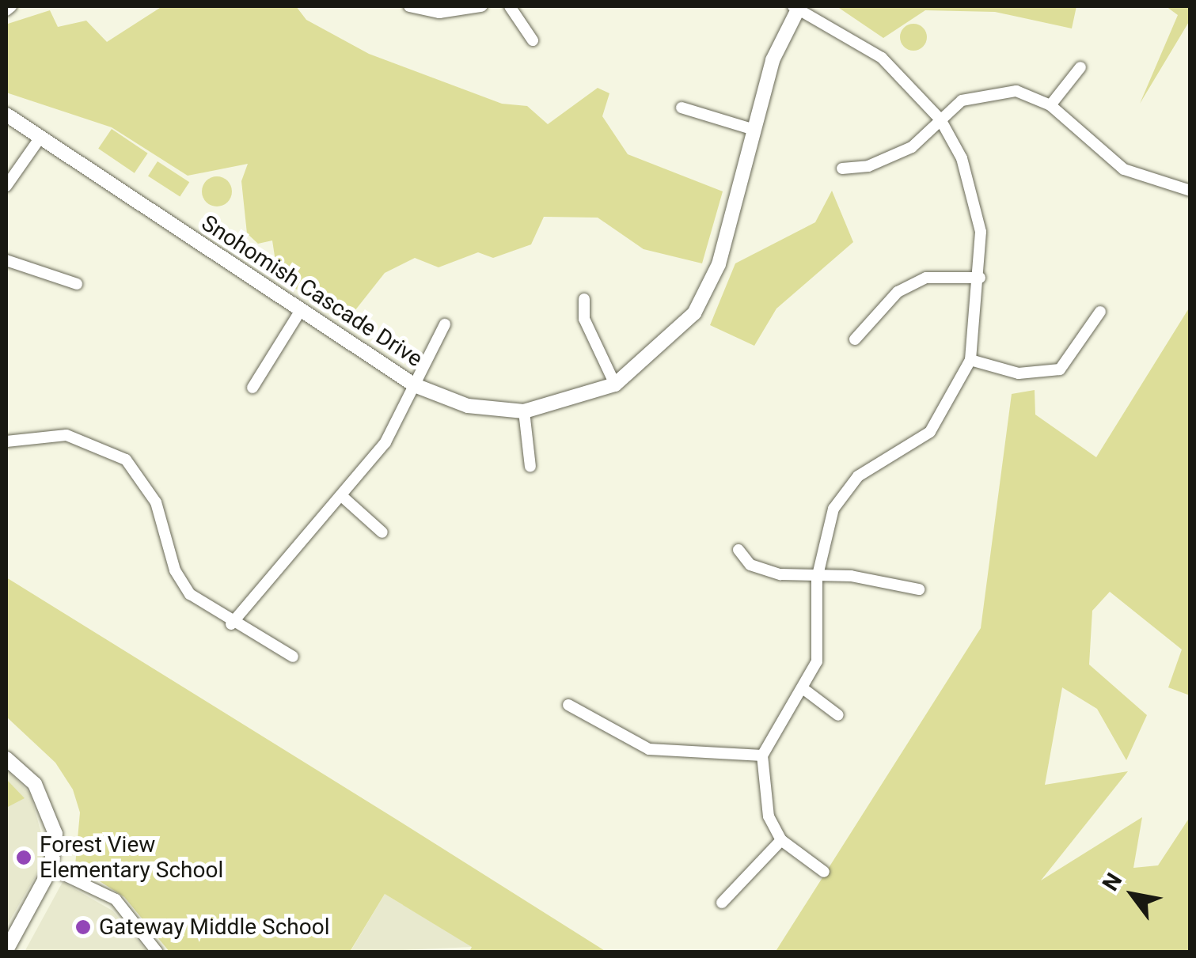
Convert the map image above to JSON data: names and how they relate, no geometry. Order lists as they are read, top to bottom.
{
  "streets": {
    "street": ["Snohomish Cascade Drive"]
  },
  "places": ["Forest View Elementary School", "Gateway Middle School"],
  "north": "top left"
}
